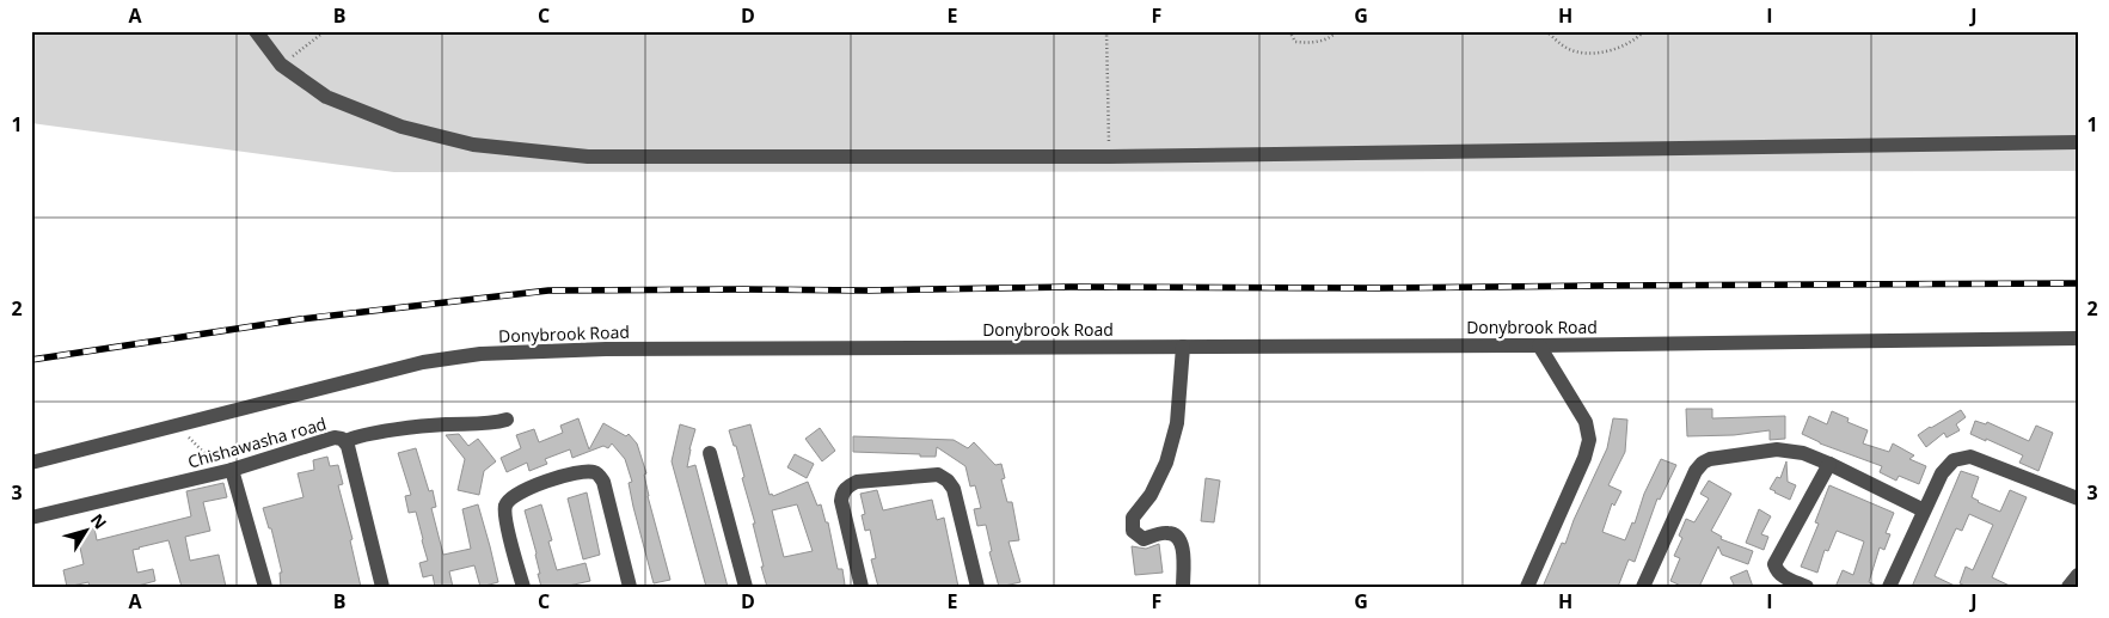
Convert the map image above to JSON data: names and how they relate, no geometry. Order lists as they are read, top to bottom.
{
  "streets": {
    "street": ["Donybrook Road", "Chishawasha road"]
  },
  "north": "top right",
  "grid": {
    "columns": [
      "A",
      "B",
      "C",
      "D",
      "E",
      "F",
      "G",
      "H",
      "I",
      "J"
    ],
    "rows": ["1", "2", "3"]
  }
}
